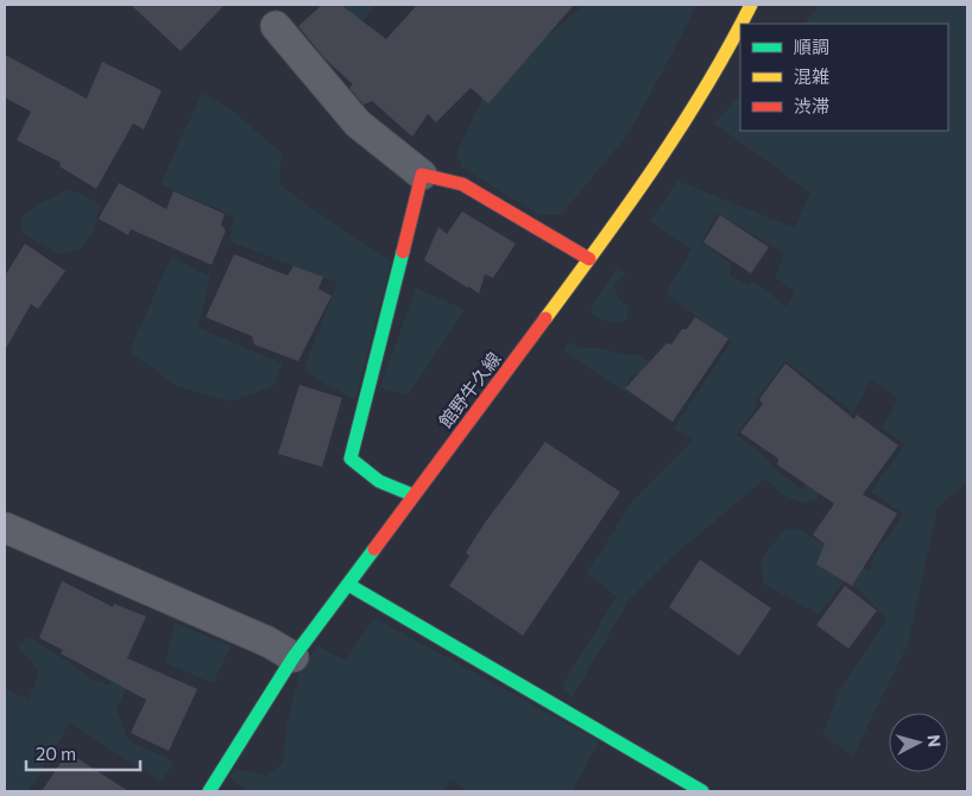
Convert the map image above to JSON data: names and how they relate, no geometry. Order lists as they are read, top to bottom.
{
  "streets": {
    "main road": ["館野牛久線"]
  },
  "legend": ["順調", "混雑", "渋滞"],
  "scale_bar": "20 m",
  "north": "right"
}
